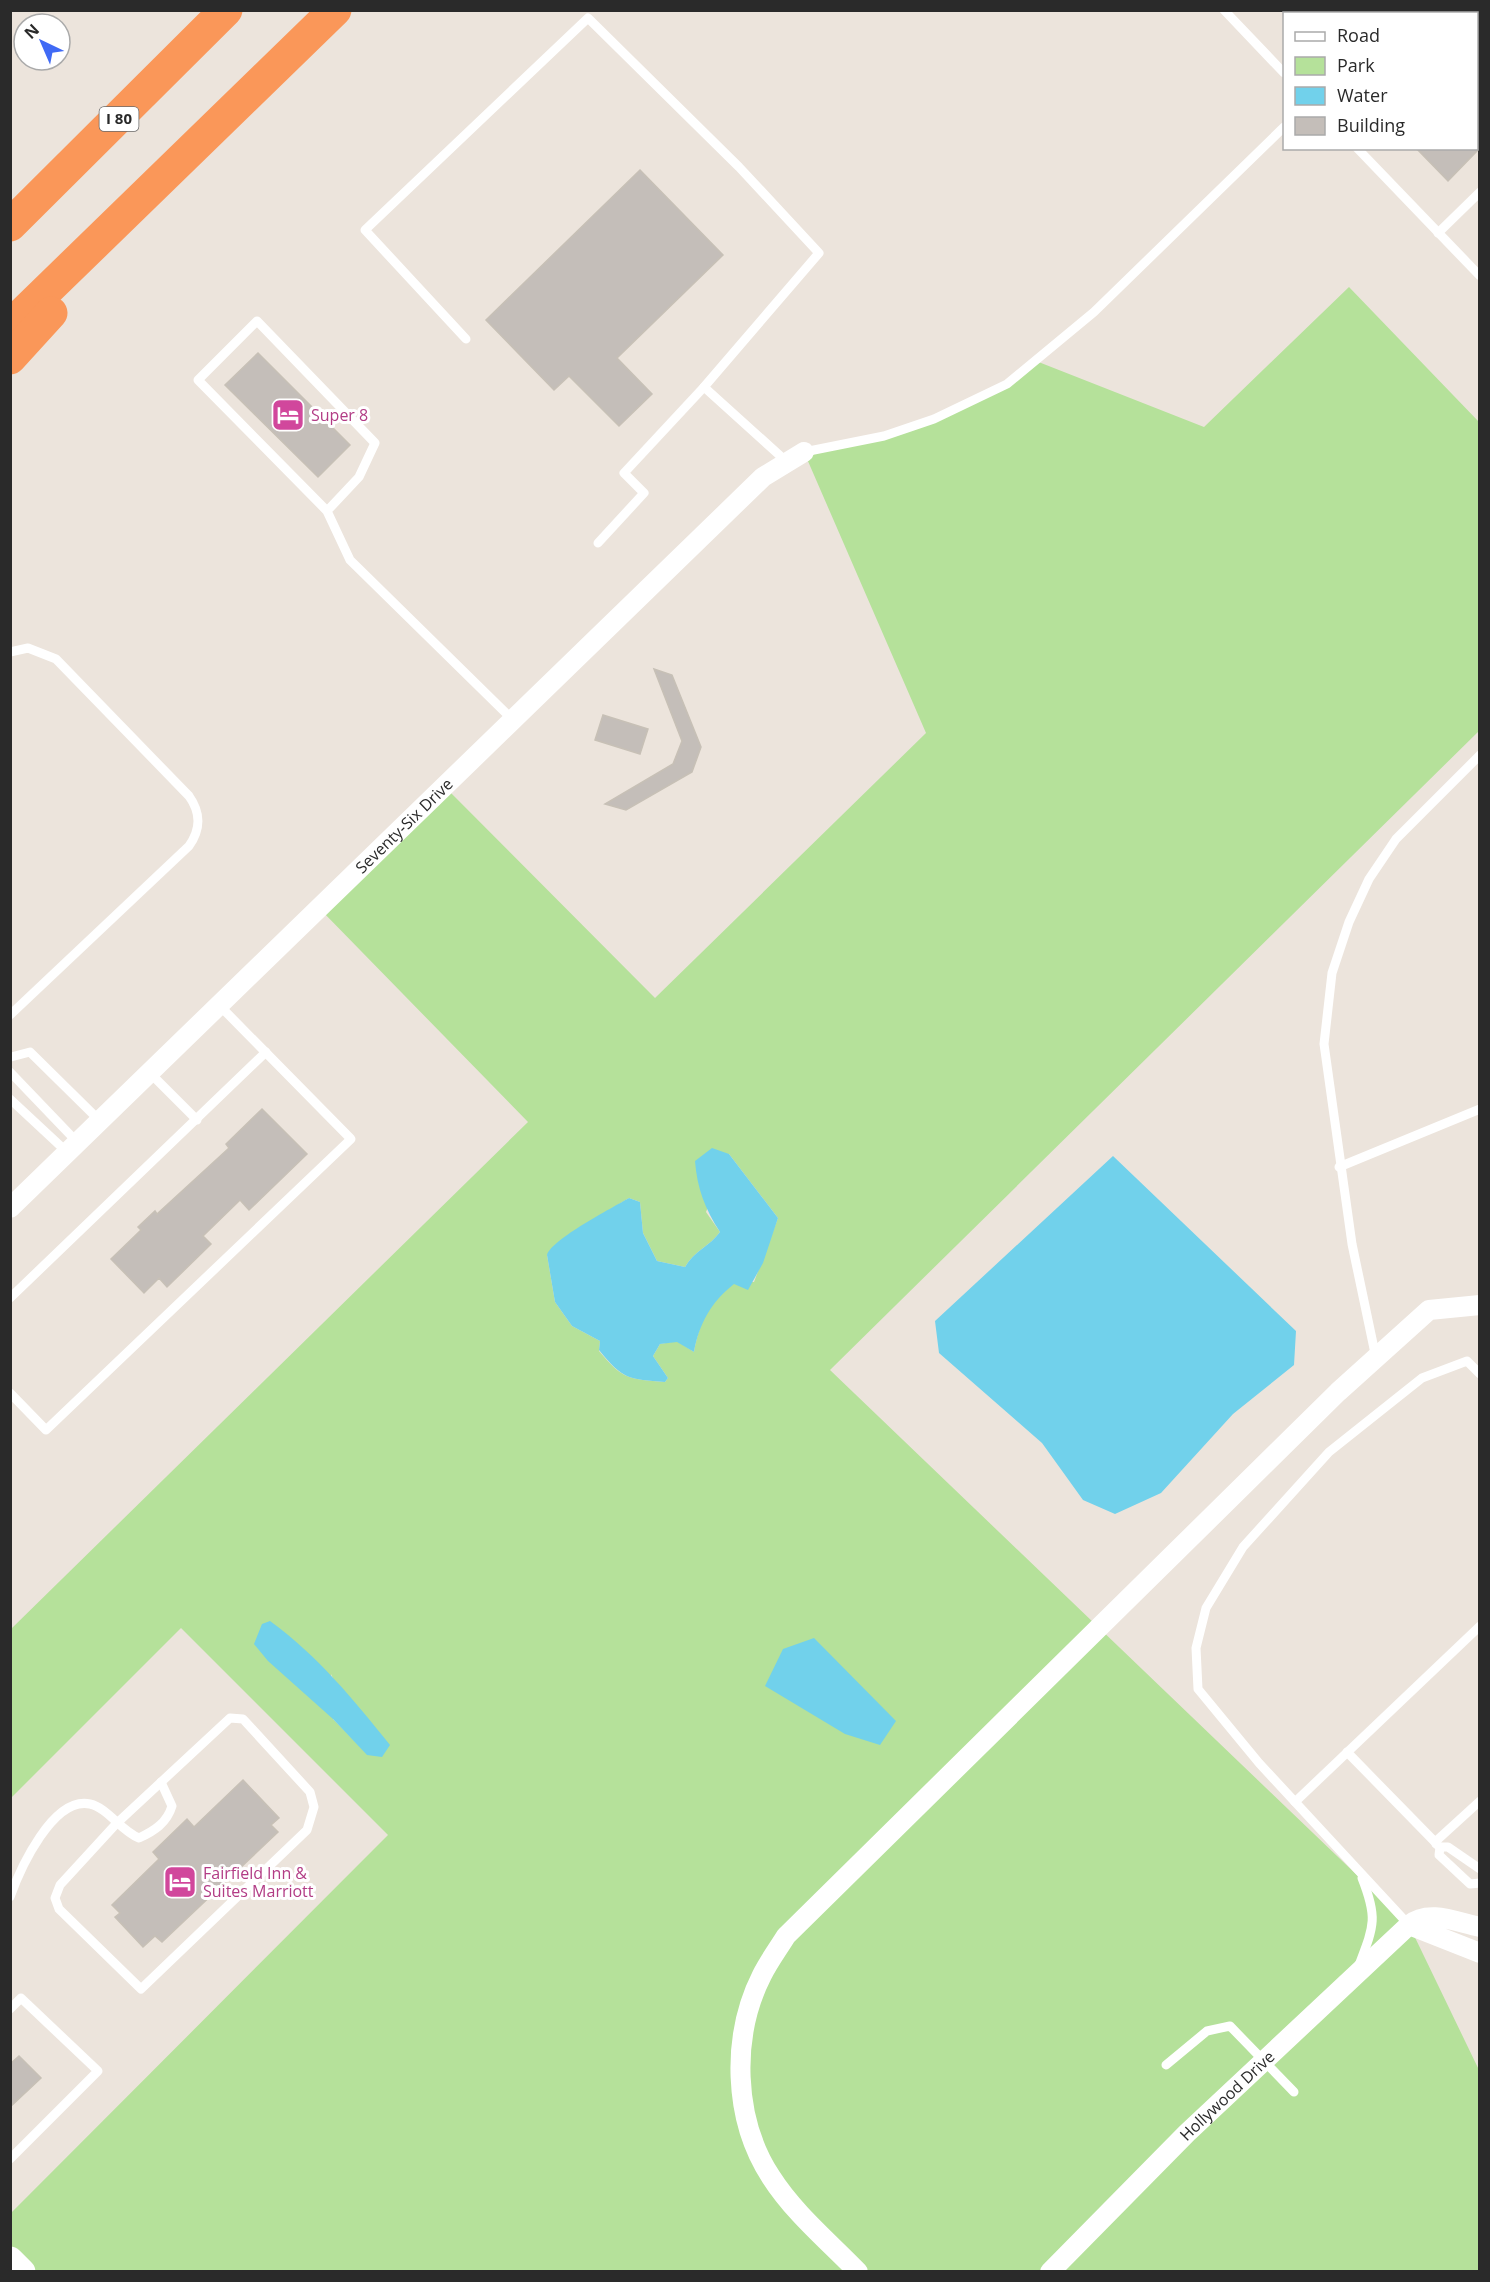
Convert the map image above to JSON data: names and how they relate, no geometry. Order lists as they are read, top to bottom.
{
  "streets": {
    "highway": ["I 80"],
    "street": ["Seventy-Six Drive", "Hollywood Drive"]
  },
  "places": {
    "hotel": ["Super 8", "Fairfield Inn & Suites Marriott"]
  },
  "legend": [
    "Road",
    "Park",
    "Water",
    "Building"
  ],
  "north": "top left"
}
